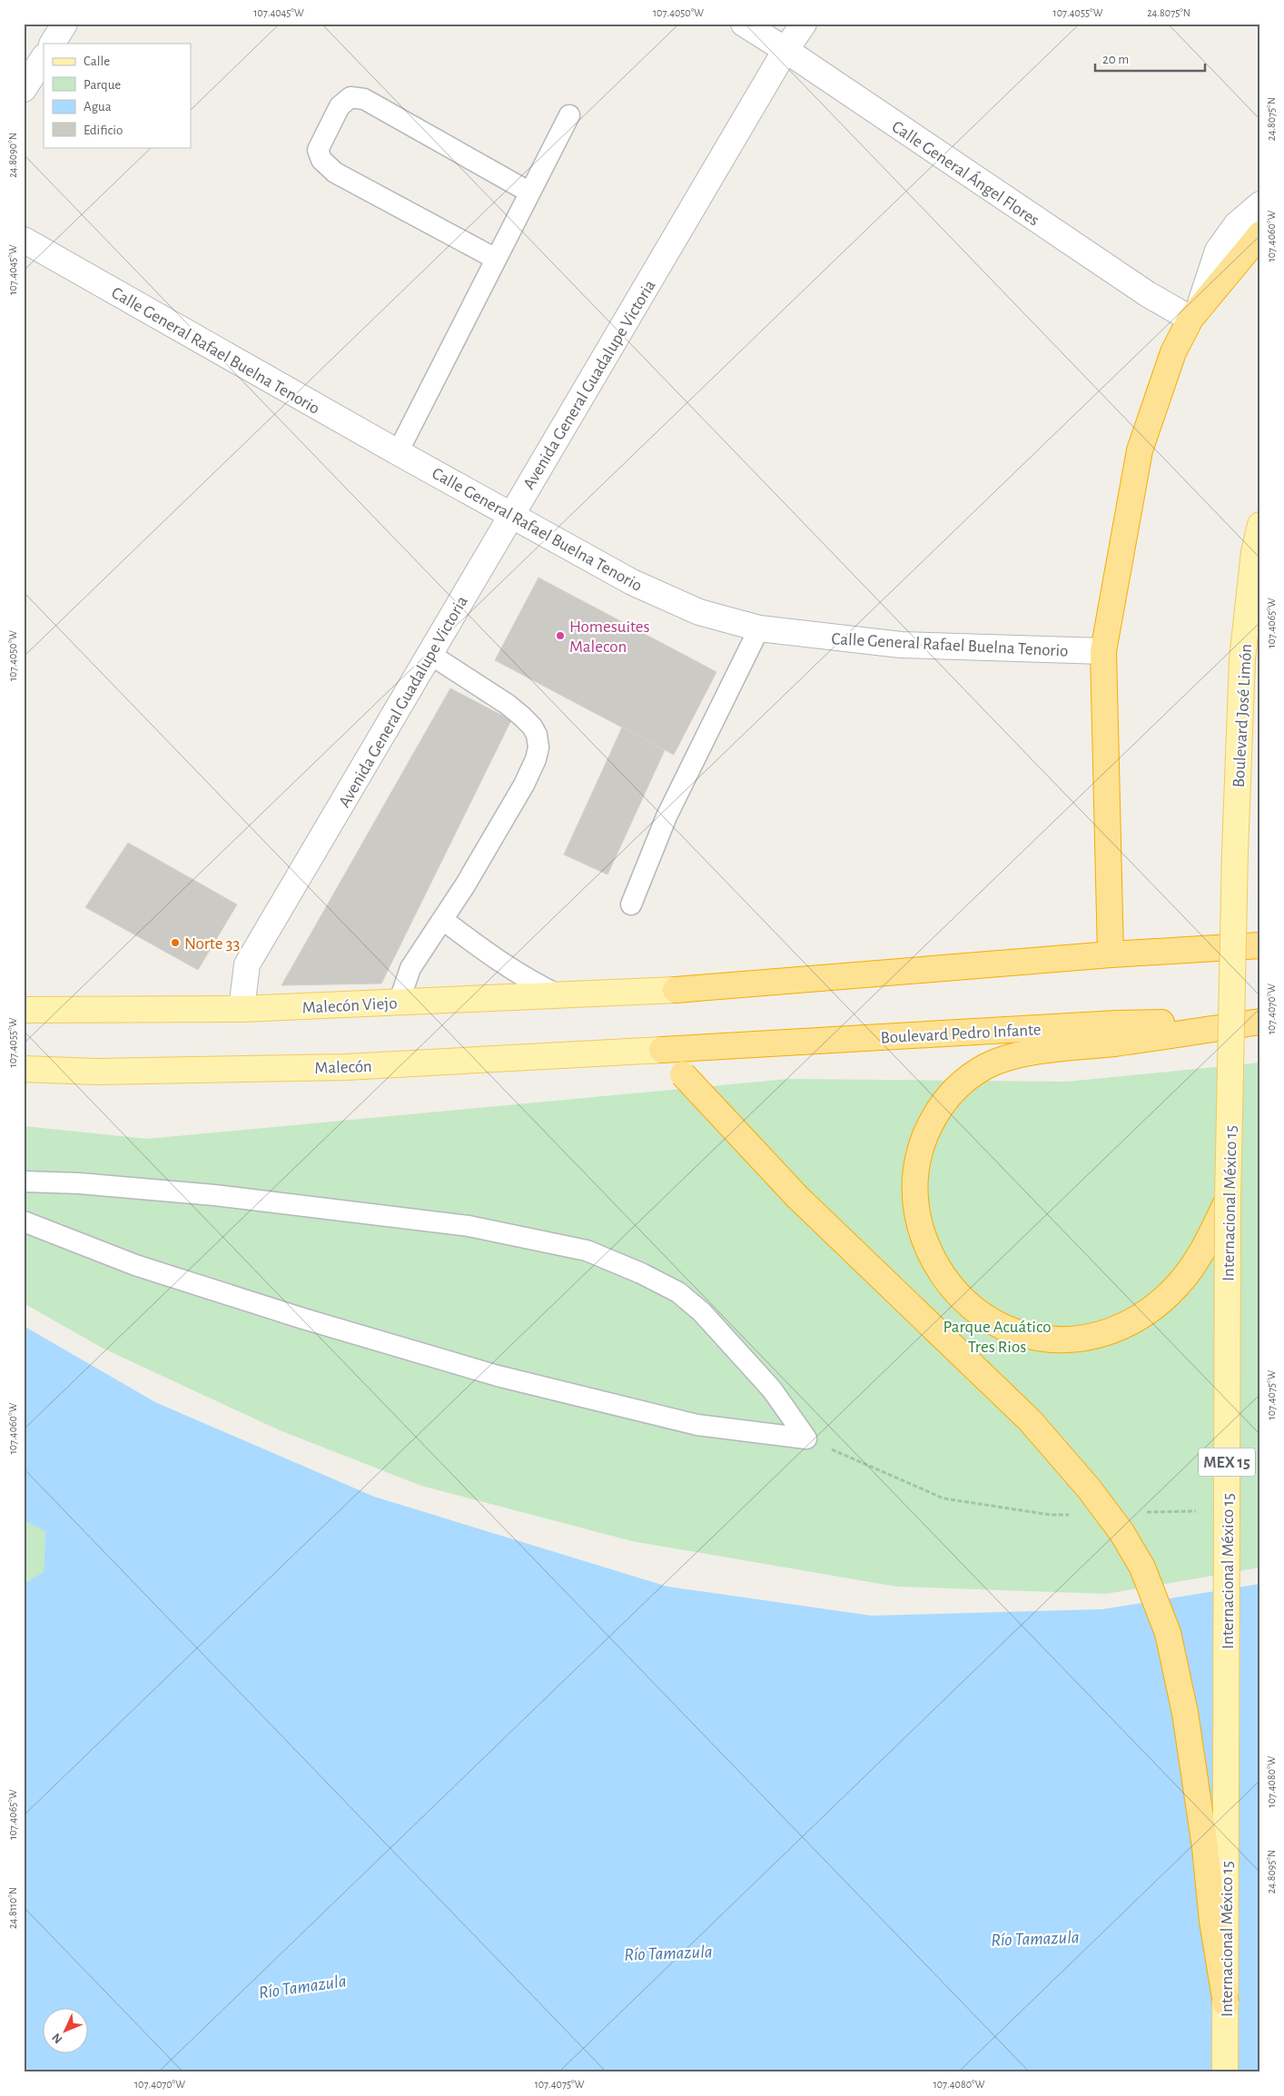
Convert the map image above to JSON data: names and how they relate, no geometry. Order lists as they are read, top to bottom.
{
  "streets": {
    "highway": ["Boulevard Pedro Infante"],
    "main road": [
      "Boulevard José Limón",
      "Malecón Viejo",
      "Malecón",
      "Internacional México 15",
      "MEX 15"
    ],
    "street": ["Calle General Ángel Flores", "Calle General Rafael Buelna Tenorio", "Avenida General Guadalupe Victoria"]
  },
  "crossings": [
    ["Calle General Ángel Flores", "Avenida General Guadalupe Victoria"],
    ["Calle General Rafael Buelna Tenorio", "Avenida General Guadalupe Victoria"],
    ["Avenida General Guadalupe Victoria", "Malecón Viejo"],
    ["Boulevard José Limón", "Internacional México 15"],
    ["Boulevard Pedro Infante", "Malecón"]
  ],
  "water": ["Río Tamazula"],
  "parks": ["Parque Acuático Tres Rios"],
  "places": ["Homesuites Malecon", "Norte 33"],
  "legend": [
    "Calle",
    "Parque",
    "Agua",
    "Edificio"
  ],
  "scale_bar": "20 m",
  "north": "bottom left",
  "coordinates": [
    "107.4045°W",
    "107.4050°W",
    "107.4055°W",
    "24.8075°N",
    "24.8090°N",
    "107.4060°W",
    "107.4065°W",
    "107.4070°W",
    "107.4075°W",
    "107.4080°W",
    "24.8095°N",
    "24.8110°N"
  ]
}
